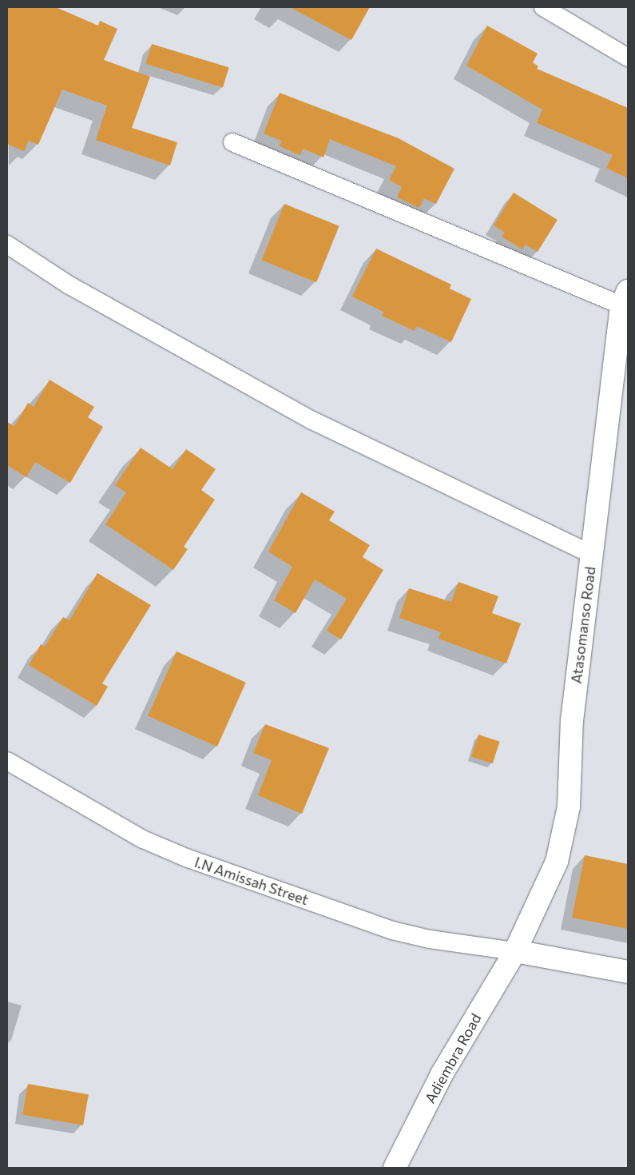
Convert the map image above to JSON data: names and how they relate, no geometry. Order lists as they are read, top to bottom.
{
  "streets": {
    "street": ["Atasomanso Road", "I.N Amissah Street", "Adiembra Road"]
  },
  "crossings": [
    ["Atasomanso Road", "I.N Amissah Street"],
    ["Atasomanso Road", "Adiembra Road"],
    ["I.N Amissah Street", "Adiembra Road"]
  ]
}
